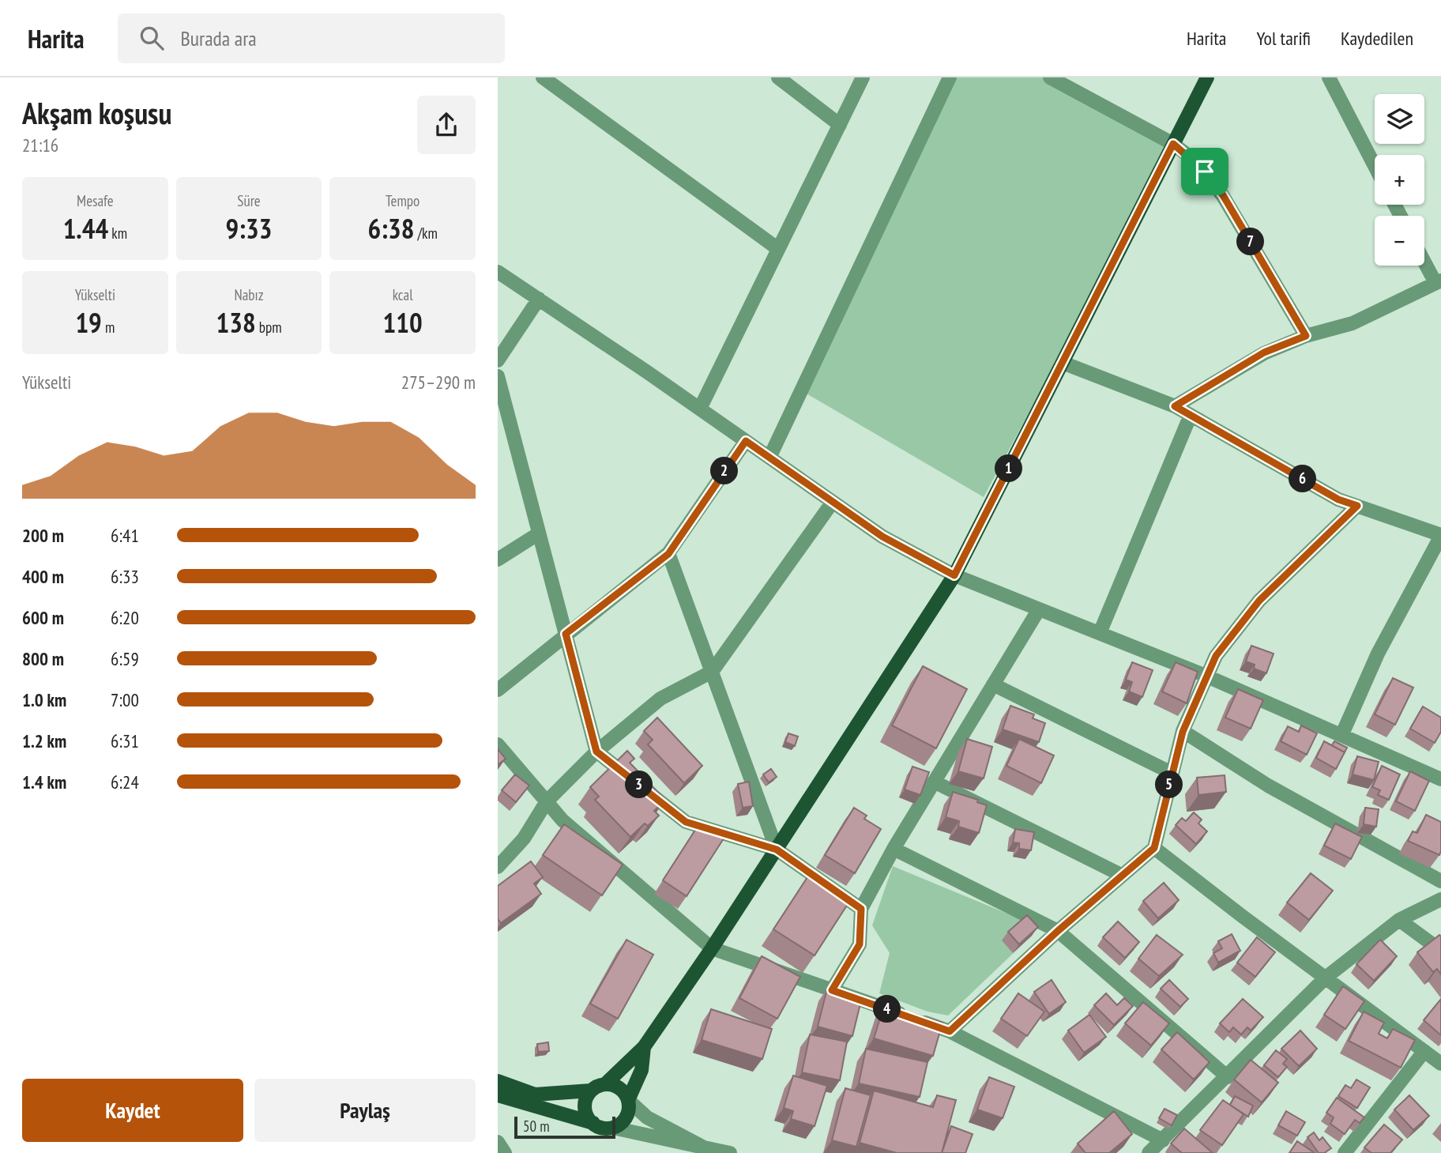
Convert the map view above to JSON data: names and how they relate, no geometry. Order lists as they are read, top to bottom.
{
  "scale_bar": "50 m",
  "page": {
    "header": "Harita",
    "search": "Burada ara",
    "nav": ["Harita", "Yol tarifi", "Kaydedilen"],
    "heading": ["Akşam koşusu", "21:16"],
    "map_buttons": ["+", "−"],
    "stats": [
      ["Mesafe", "1.44 km"],
      ["Süre", "9:33"],
      ["Tempo", "6:38 /km"],
      ["Yükselti", "19 m"],
      ["Nabız", "138 bpm"],
      ["kcal", "110"]
    ],
    "pins": [
      "7",
      "1",
      "2",
      "6",
      "3",
      "5",
      "4"
    ],
    "chart": ["Yükselti", "275–290 m"],
    "list": [
      {
        "name": "200 m",
        "note": "6:41"
      },
      {
        "name": "400 m",
        "note": "6:33"
      },
      {
        "name": "600 m",
        "note": "6:20"
      },
      {
        "name": "800 m",
        "note": "6:59"
      },
      {
        "name": "1.0 km",
        "note": "7:00"
      },
      {
        "name": "1.2 km",
        "note": "6:31"
      },
      {
        "name": "1.4 km",
        "note": "6:24"
      }
    ],
    "buttons": ["Kaydet", "Paylaş"],
    "scale": "50 m"
  }
}
